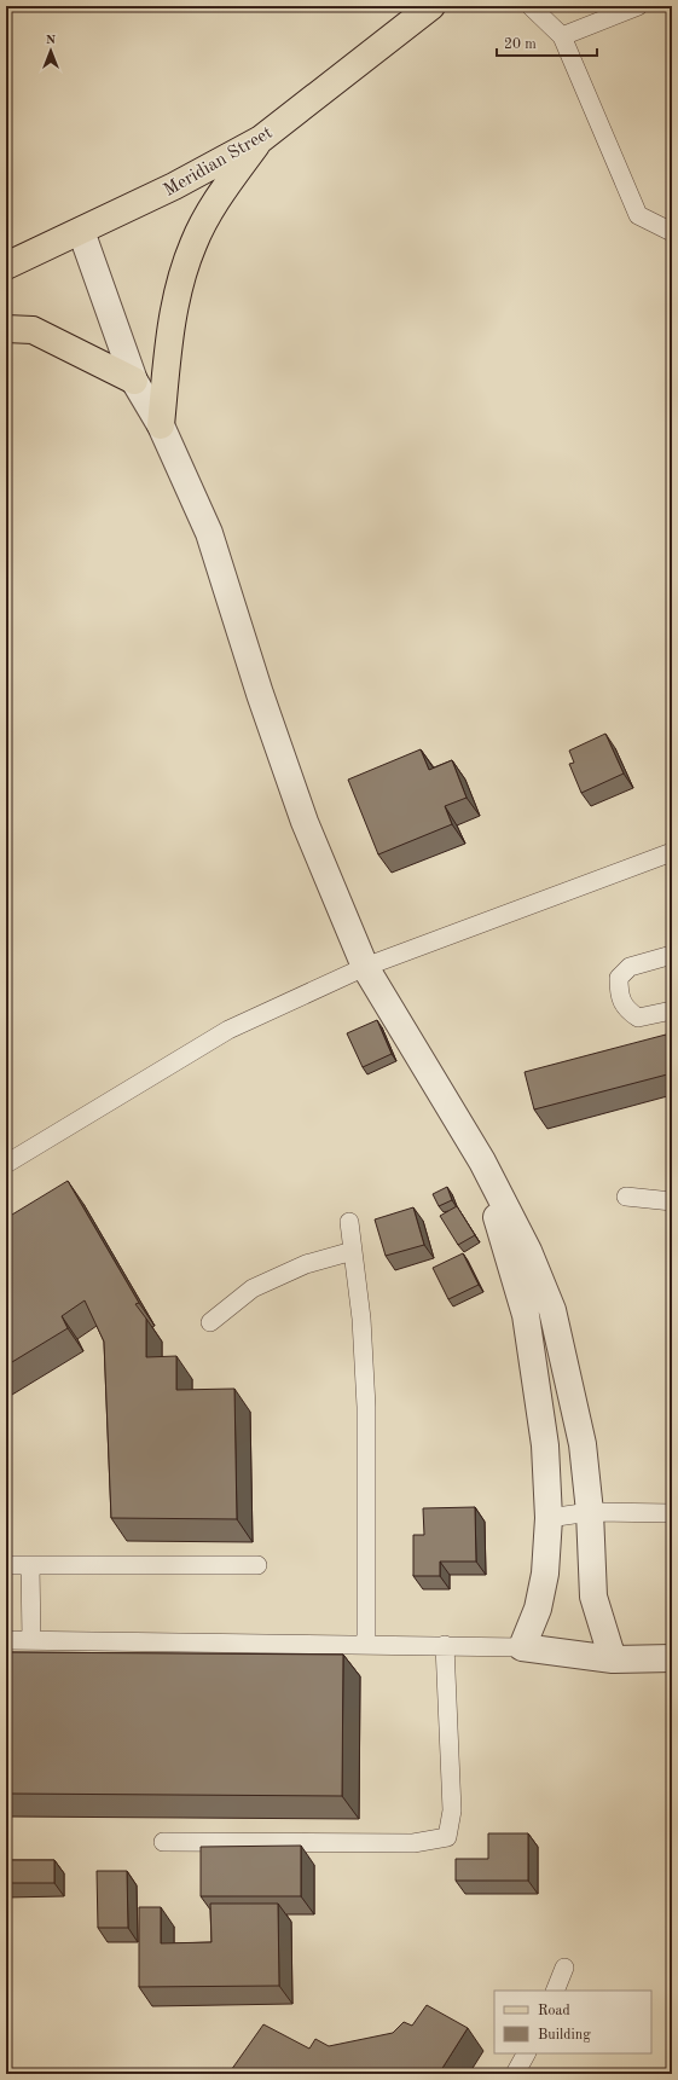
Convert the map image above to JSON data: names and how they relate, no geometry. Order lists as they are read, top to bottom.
{
  "streets": {
    "main road": ["Meridian Street"]
  },
  "legend": ["Road", "Building"],
  "scale_bar": "20 m",
  "north": "top"
}
